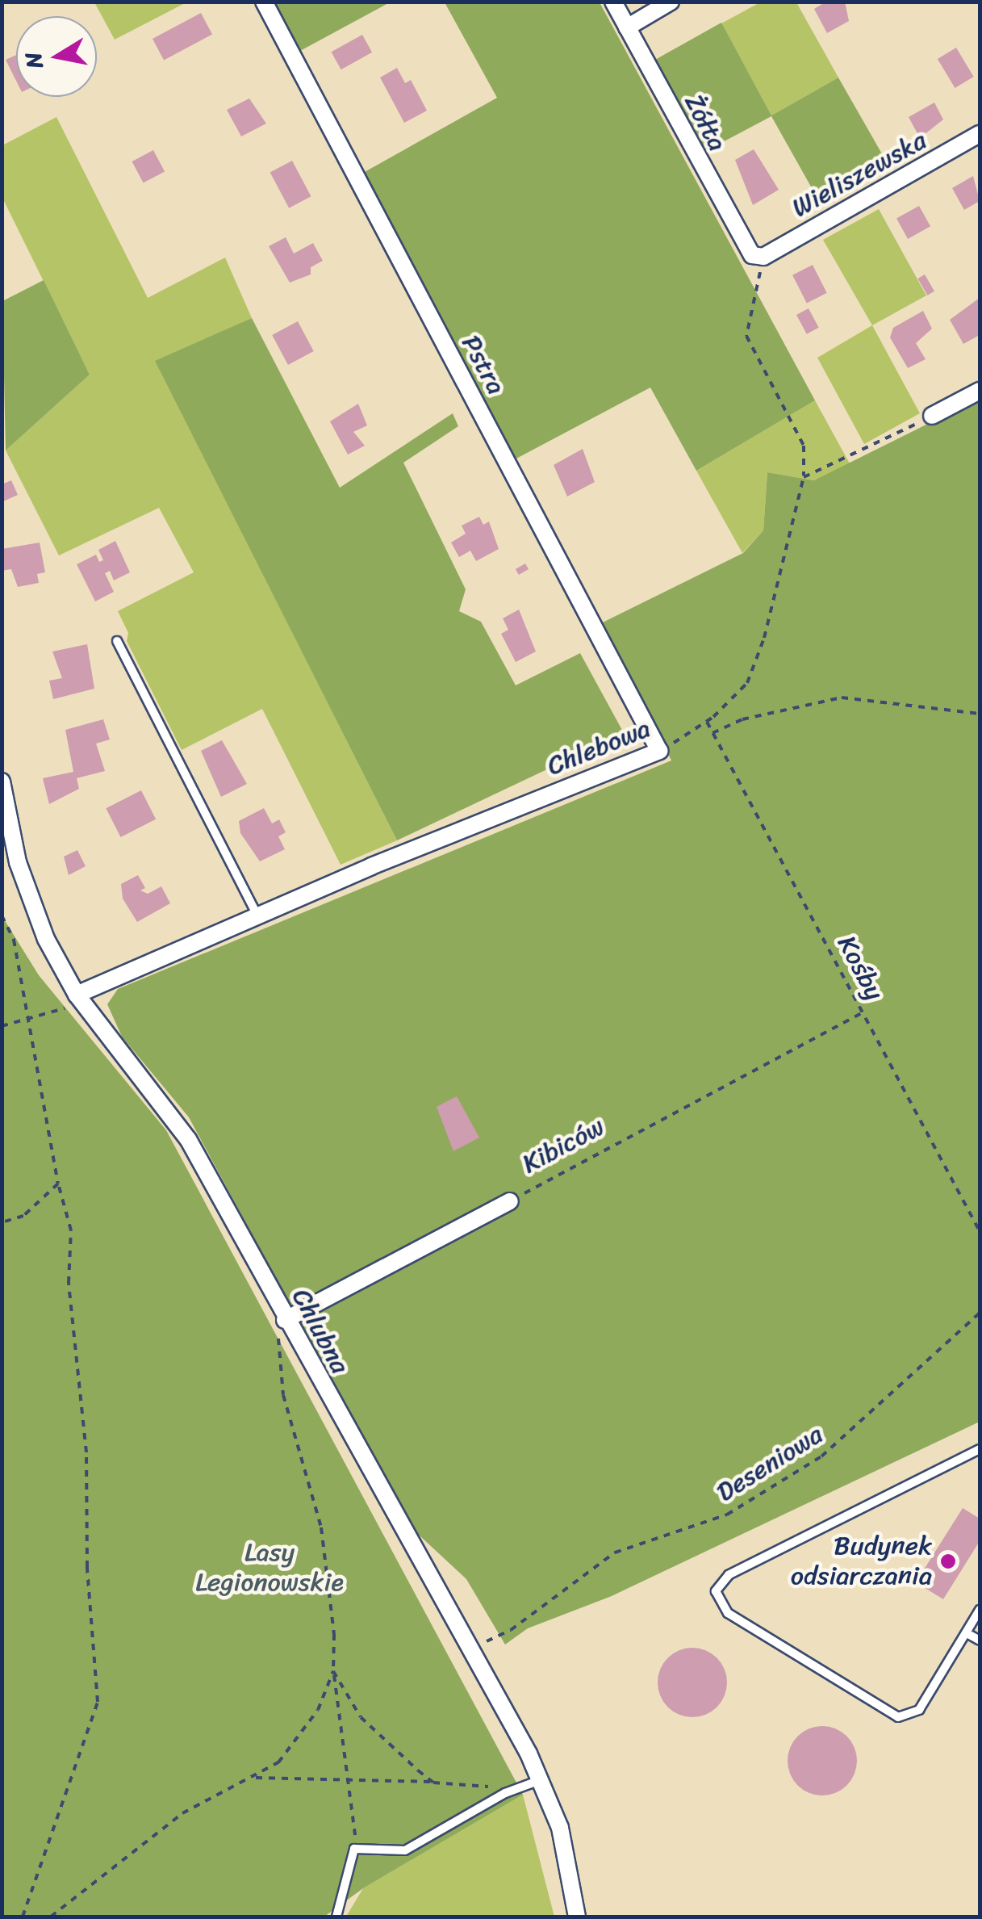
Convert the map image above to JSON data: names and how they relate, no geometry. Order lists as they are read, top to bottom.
{
  "streets": {
    "street": [
      "Żółta",
      "Wieliszewska",
      "Pstra",
      "Chlebowa",
      "Kibiców",
      "Chlubna"
    ],
    "path": ["Kośby", "Deseniowa"]
  },
  "crossings": [
    ["Żółta", "Wieliszewska"],
    ["Żółta", "Chlebowa"],
    ["Wieliszewska", "Chlebowa"],
    ["Pstra", "Chlebowa"],
    ["Chlebowa", "Kośby"],
    ["Chlebowa", "Chlubna"],
    ["Kośby", "Kibiców"],
    ["Kibiców", "Chlubna"],
    ["Chlubna", "Deseniowa"]
  ],
  "parks": ["Lasy Legionowskie"],
  "places": ["Budynek odsiarczania"],
  "north": "left"
}
